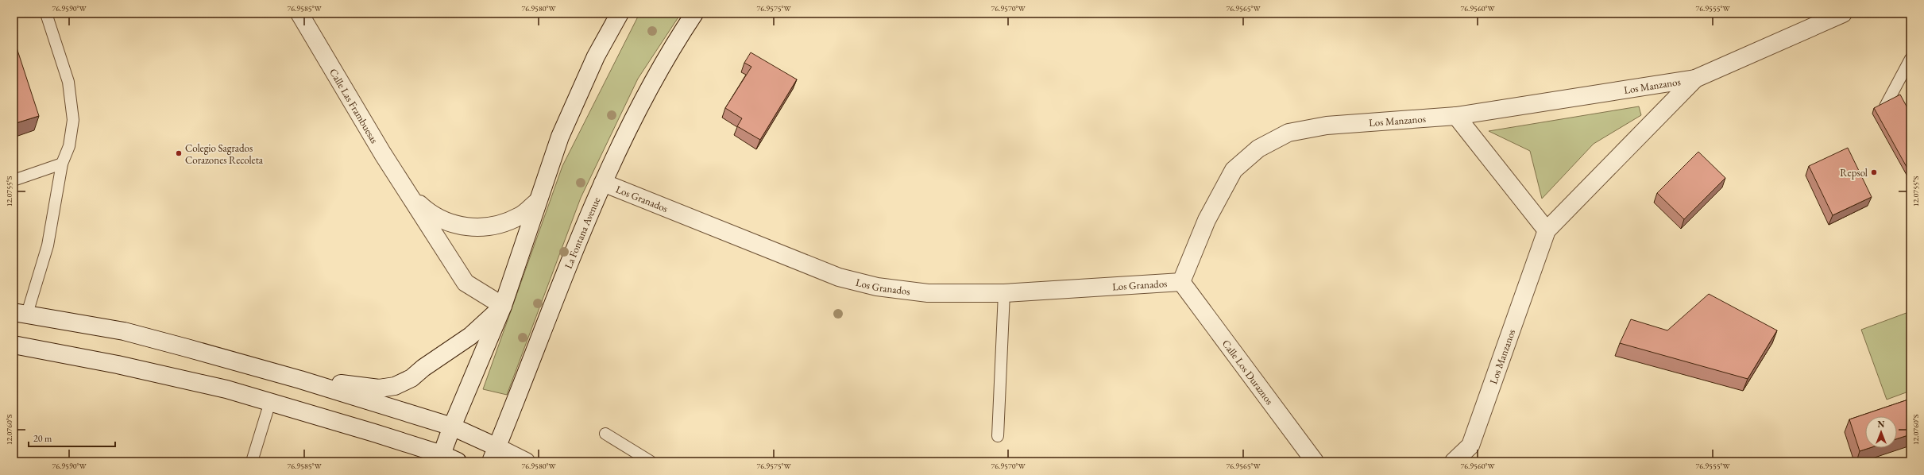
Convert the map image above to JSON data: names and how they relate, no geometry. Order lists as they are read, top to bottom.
{
  "streets": {
    "street": [
      "Los Manzanos",
      "Calle Las Frambuesas",
      "Los Granados",
      "La Fontana Avenue",
      "Calle Los Duraznos"
    ]
  },
  "crossings": [
    ["Los Manzanos", "Los Granados"],
    ["Los Manzanos", "Calle Los Duraznos"],
    ["Los Granados", "La Fontana Avenue"],
    ["Los Granados", "Calle Los Duraznos"]
  ],
  "places": ["Colegio Sagrados Corazones Recoleta", "Repsol"],
  "scale_bar": "20 m",
  "north": "top",
  "coordinates": [
    "76.9590°W",
    "76.9585°W",
    "76.9580°W",
    "76.9575°W",
    "76.9570°W",
    "76.9565°W",
    "76.9560°W",
    "76.9555°W",
    "12.0755°S",
    "12.0760°S"
  ]
}
